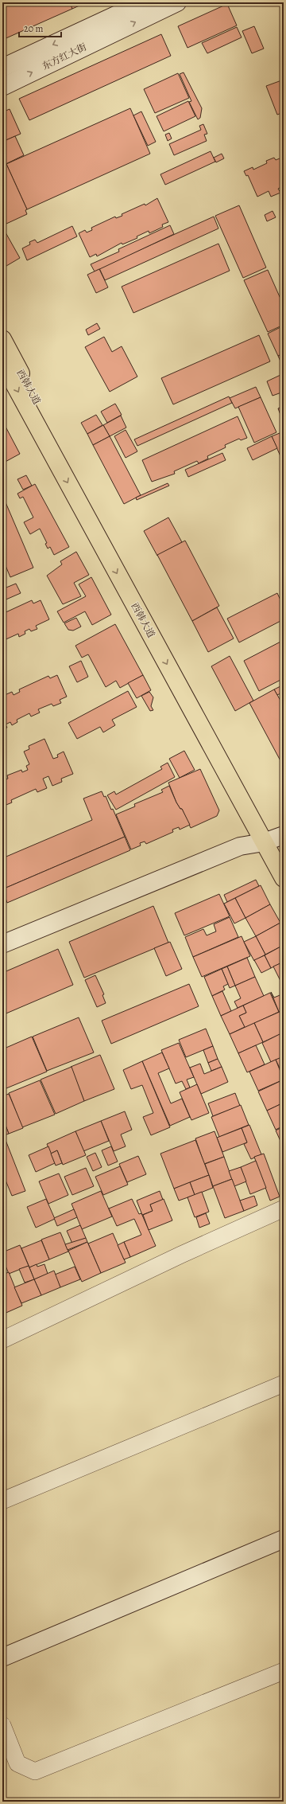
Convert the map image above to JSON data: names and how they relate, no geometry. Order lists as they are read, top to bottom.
{
  "streets": {
    "main road": ["西韩大道"],
    "street": ["东方红大街"]
  },
  "scale_bar": "20 m"
}
